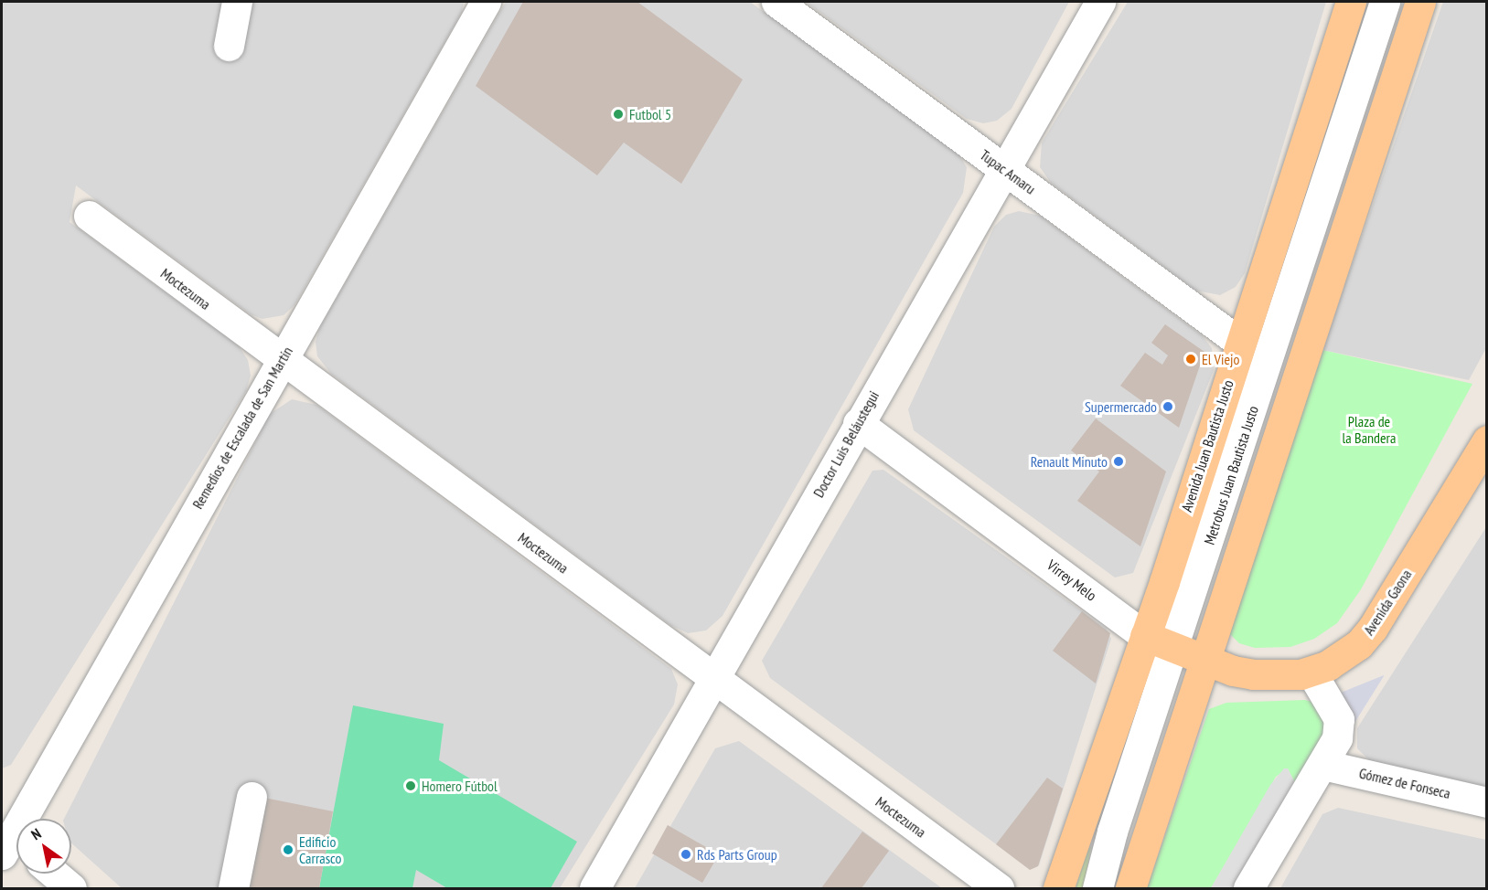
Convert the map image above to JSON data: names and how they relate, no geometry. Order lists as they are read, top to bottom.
{
  "streets": {
    "main road": ["Avenida Juan Bautista Justo", "Virrey Melo", "Avenida Gaona"],
    "street": [
      "Tupac Amaru",
      "Moctezuma",
      "Remedios de Escalada de San Martín",
      "Doctor Luis Beláustegui",
      "Metrobus Juan Bautista Justo",
      "Gómez de Fonseca"
    ]
  },
  "crossings": [
    ["Tupac Amaru", "Doctor Luis Beláustegui"],
    ["Tupac Amaru", "Avenida Juan Bautista Justo"],
    ["Moctezuma", "Remedios de Escalada de San Martín"],
    ["Moctezuma", "Doctor Luis Beláustegui"],
    ["Doctor Luis Beláustegui", "Virrey Melo"],
    ["Avenida Juan Bautista Justo", "Virrey Melo"],
    ["Metrobus Juan Bautista Justo", "Virrey Melo"],
    ["Virrey Melo", "Avenida Gaona"]
  ],
  "parks": ["Plaza de la Bandera"],
  "places": [
    "Futbol 5",
    "El Viejo",
    "Supermercado",
    "Renault Minuto",
    "Homero Fútbol",
    "Edificio Carrasco",
    "Rds Parts Group"
  ],
  "north": "top left"
}
